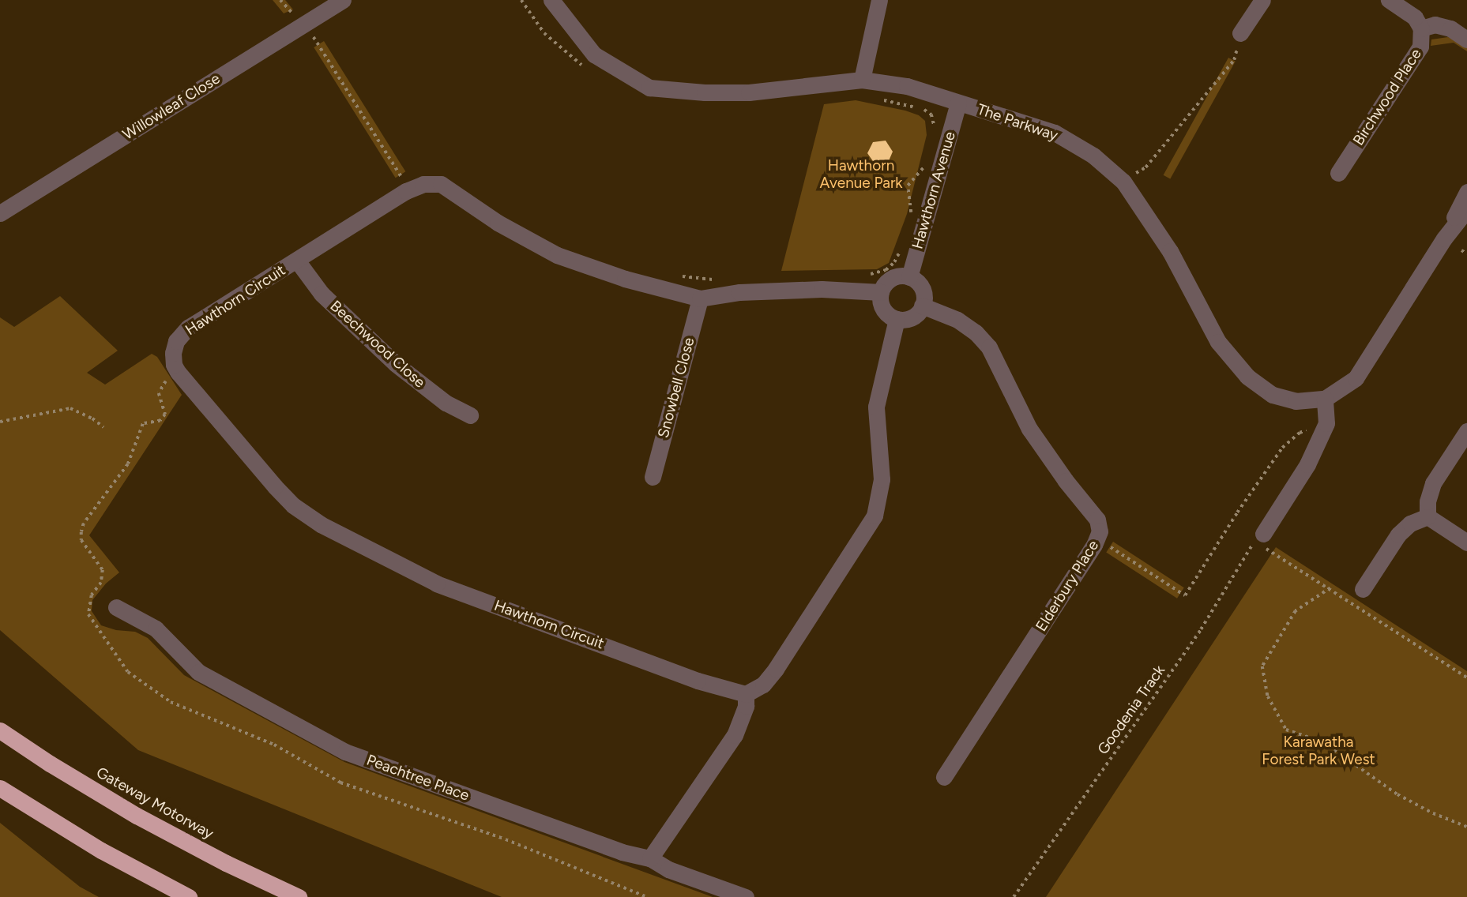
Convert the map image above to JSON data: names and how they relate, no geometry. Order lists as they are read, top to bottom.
{
  "streets": {
    "highway": ["Gateway Motorway"],
    "street": [
      "Birchwood Place",
      "Willowleaf Close",
      "The Parkway",
      "Hawthorn Avenue",
      "Hawthorn Circuit",
      "Beechwood Close",
      "Snowbell Close",
      "Elderbury Place",
      "Peachtree Place"
    ],
    "path": ["Goodenia Track"]
  },
  "crossings": [
    ["The Parkway", "Hawthorn Avenue"],
    ["Hawthorn Avenue", "Hawthorn Circuit"],
    ["Hawthorn Avenue", "Elderbury Place"],
    ["Hawthorn Circuit", "Beechwood Close"],
    ["Hawthorn Circuit", "Snowbell Close"],
    ["Hawthorn Circuit", "Elderbury Place"]
  ],
  "parks": ["Hawthorn Avenue Park", "Karawatha Forest Park West"]
}
